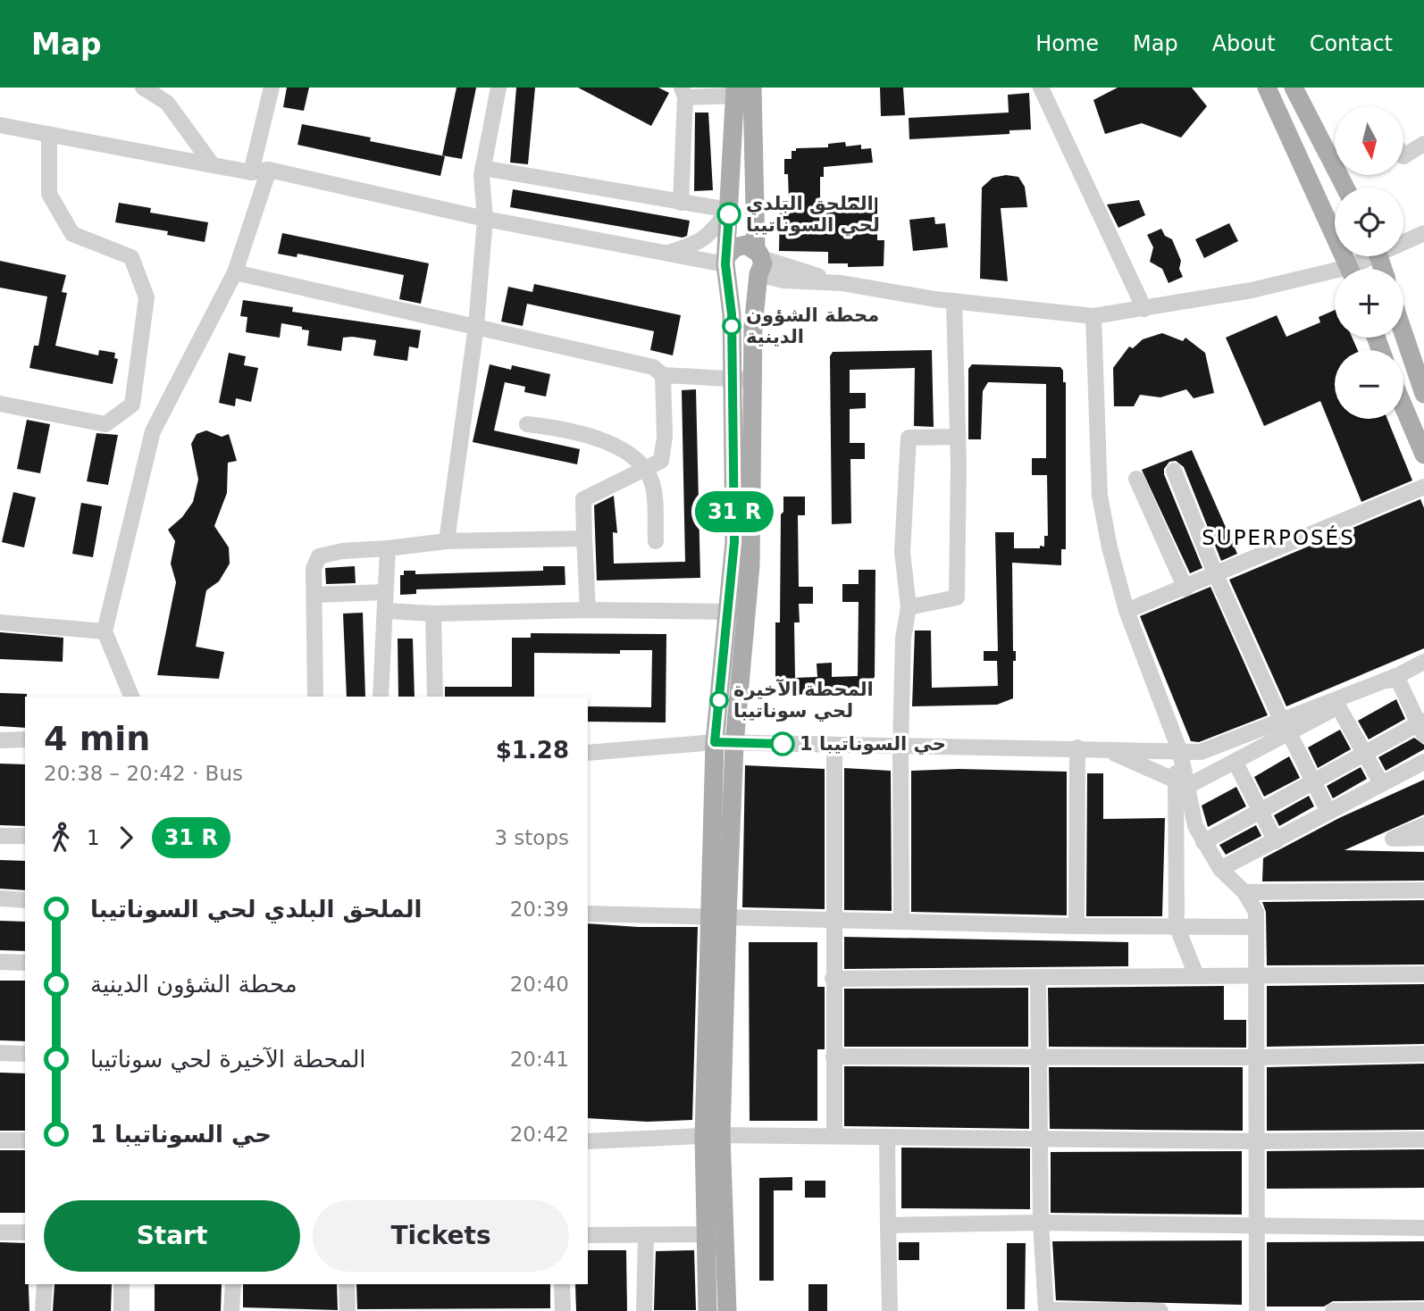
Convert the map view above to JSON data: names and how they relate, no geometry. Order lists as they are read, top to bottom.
{
  "districts": ["SUPERPOSÉS"],
  "places": [
    "الملحق البلدي لحي السوناتيبا",
    "محطة الشؤون الدينية",
    "المحطة الآخيرة لحي سوناتيبا",
    "حي السوناتيبا 1"
  ],
  "north": "bottom",
  "page": {
    "header": "Map",
    "nav": [
      "Home",
      "Map",
      "About",
      "Contact"
    ],
    "on_map": "31 R",
    "map_buttons": ["+", "−"],
    "heading": ["4 min", "20:38 – 20:42 · Bus", "$1.28"],
    "legs": ["1", "31 R", "3 stops"],
    "list": [
      {
        "name": "الملحق البلدي لحي السوناتيبا",
        "value": "20:39"
      },
      {
        "name": "محطة الشؤون الدينية",
        "value": "20:40"
      },
      {
        "name": "المحطة الآخيرة لحي سوناتيبا",
        "value": "20:41"
      },
      {
        "name": "حي السوناتيبا 1",
        "value": "20:42"
      }
    ],
    "buttons": ["Start", "Tickets"]
  }
}
